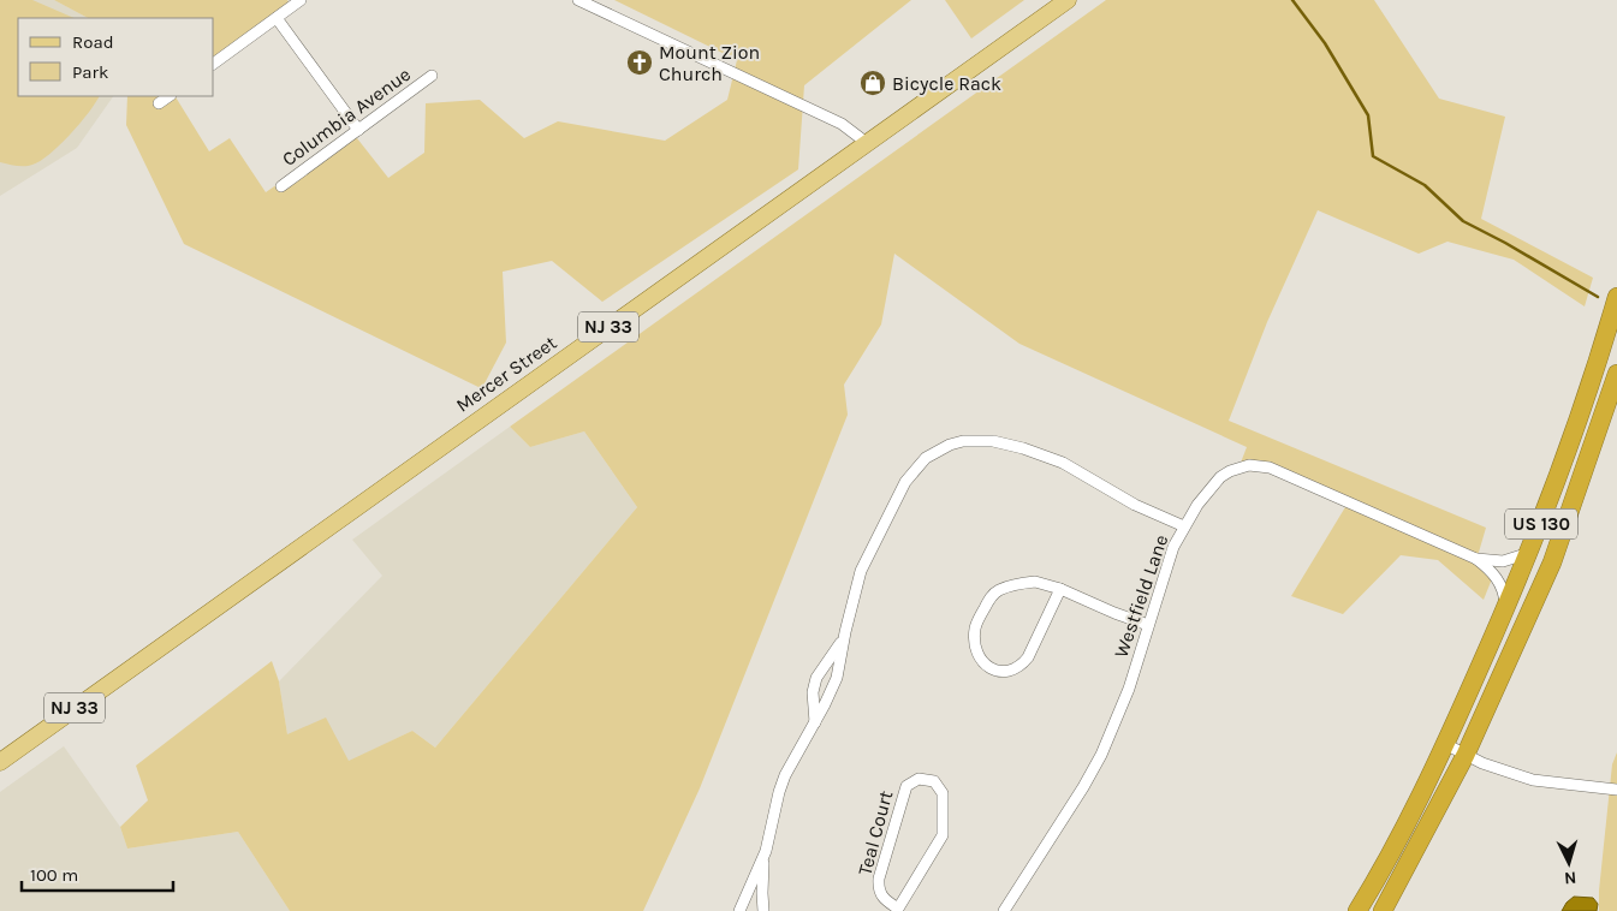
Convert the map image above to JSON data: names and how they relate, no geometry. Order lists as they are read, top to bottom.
{
  "streets": {
    "highway": ["US 130"],
    "main road": ["NJ 33", "Mercer Street"],
    "street": ["Columbia Avenue", "Westfield Lane", "Teal Court"]
  },
  "crossings": [
    ["US 130", "Westfield Lane"]
  ],
  "places": {
    "church": ["Mount Zion Church"],
    "shop": ["Bicycle Rack"]
  },
  "legend": ["Road", "Park"],
  "scale_bar": "100 m",
  "north": "bottom"
}
